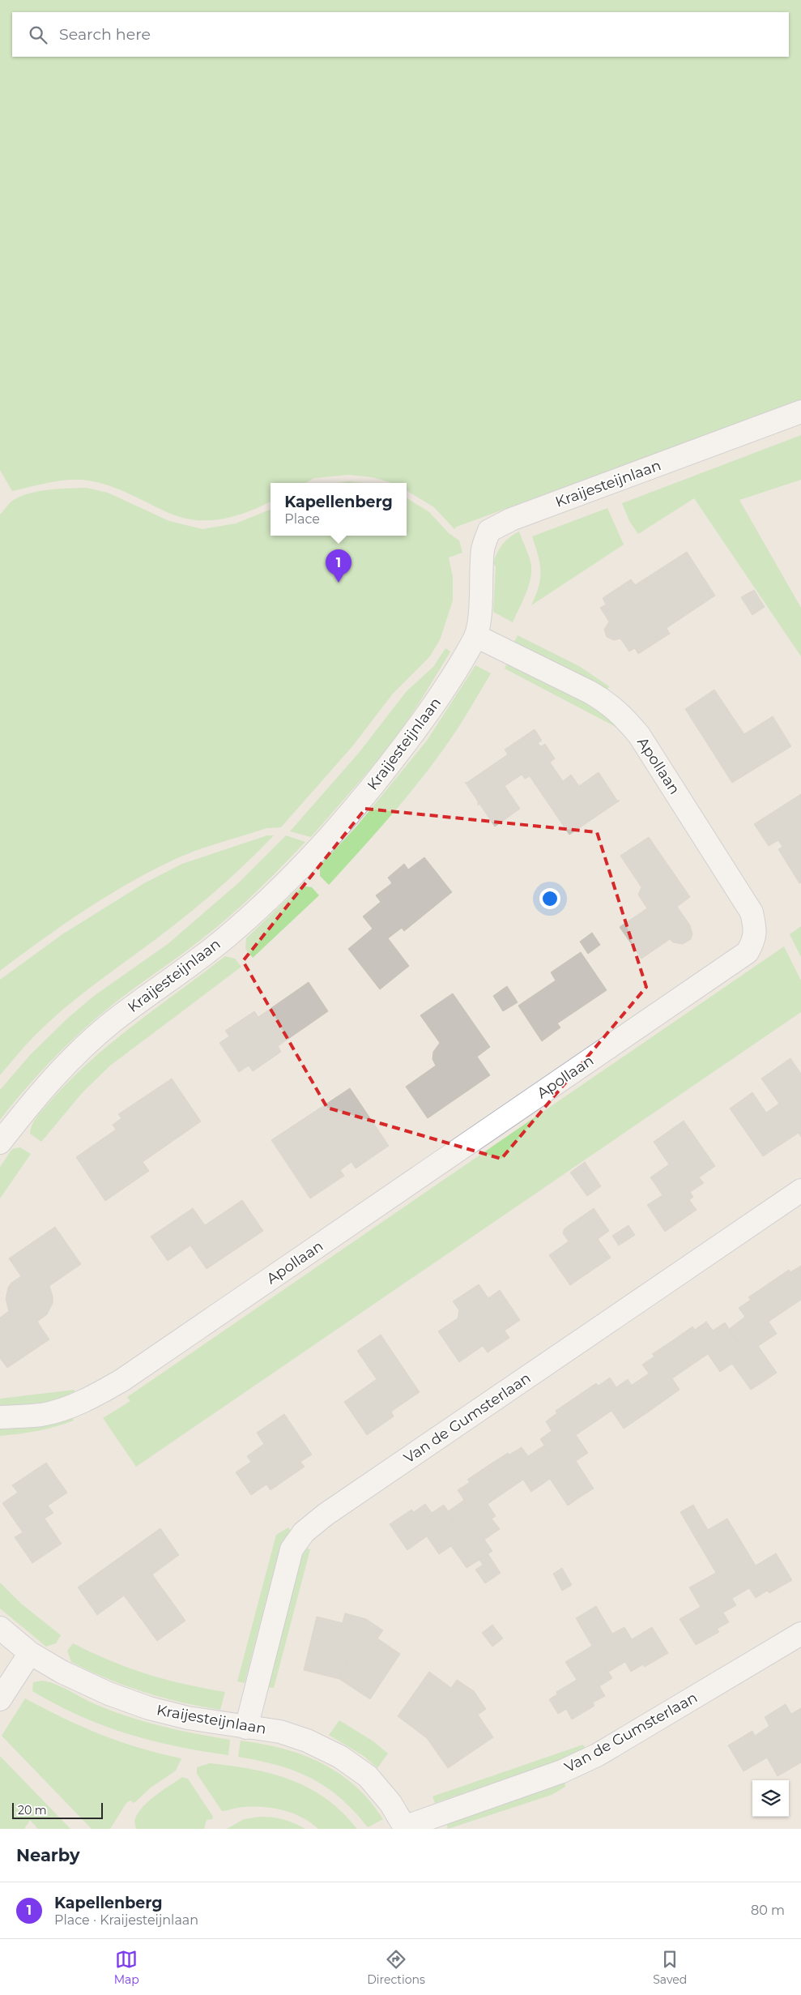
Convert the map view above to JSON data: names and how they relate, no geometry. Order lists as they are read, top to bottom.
{
  "streets": {
    "street": ["Kraijesteijnlaan", "Apollaan", "Van de Gumsterlaan"]
  },
  "crossings": [
    ["Kraijesteijnlaan", "Apollaan"],
    ["Kraijesteijnlaan", "Van de Gumsterlaan"]
  ],
  "scale_bar": "20 m",
  "page": {
    "search": "Search here",
    "popup": ["Kapellenberg", "Place"],
    "pins": "1",
    "scale": "20 m",
    "heading": "Nearby",
    "list": [
      {
        "mark": "1",
        "name": "Kapellenberg",
        "note": "Place · Kraijesteijnlaan",
        "value": "80 m"
      }
    ],
    "nav": ["Map", "Directions", "Saved"]
  }
}
